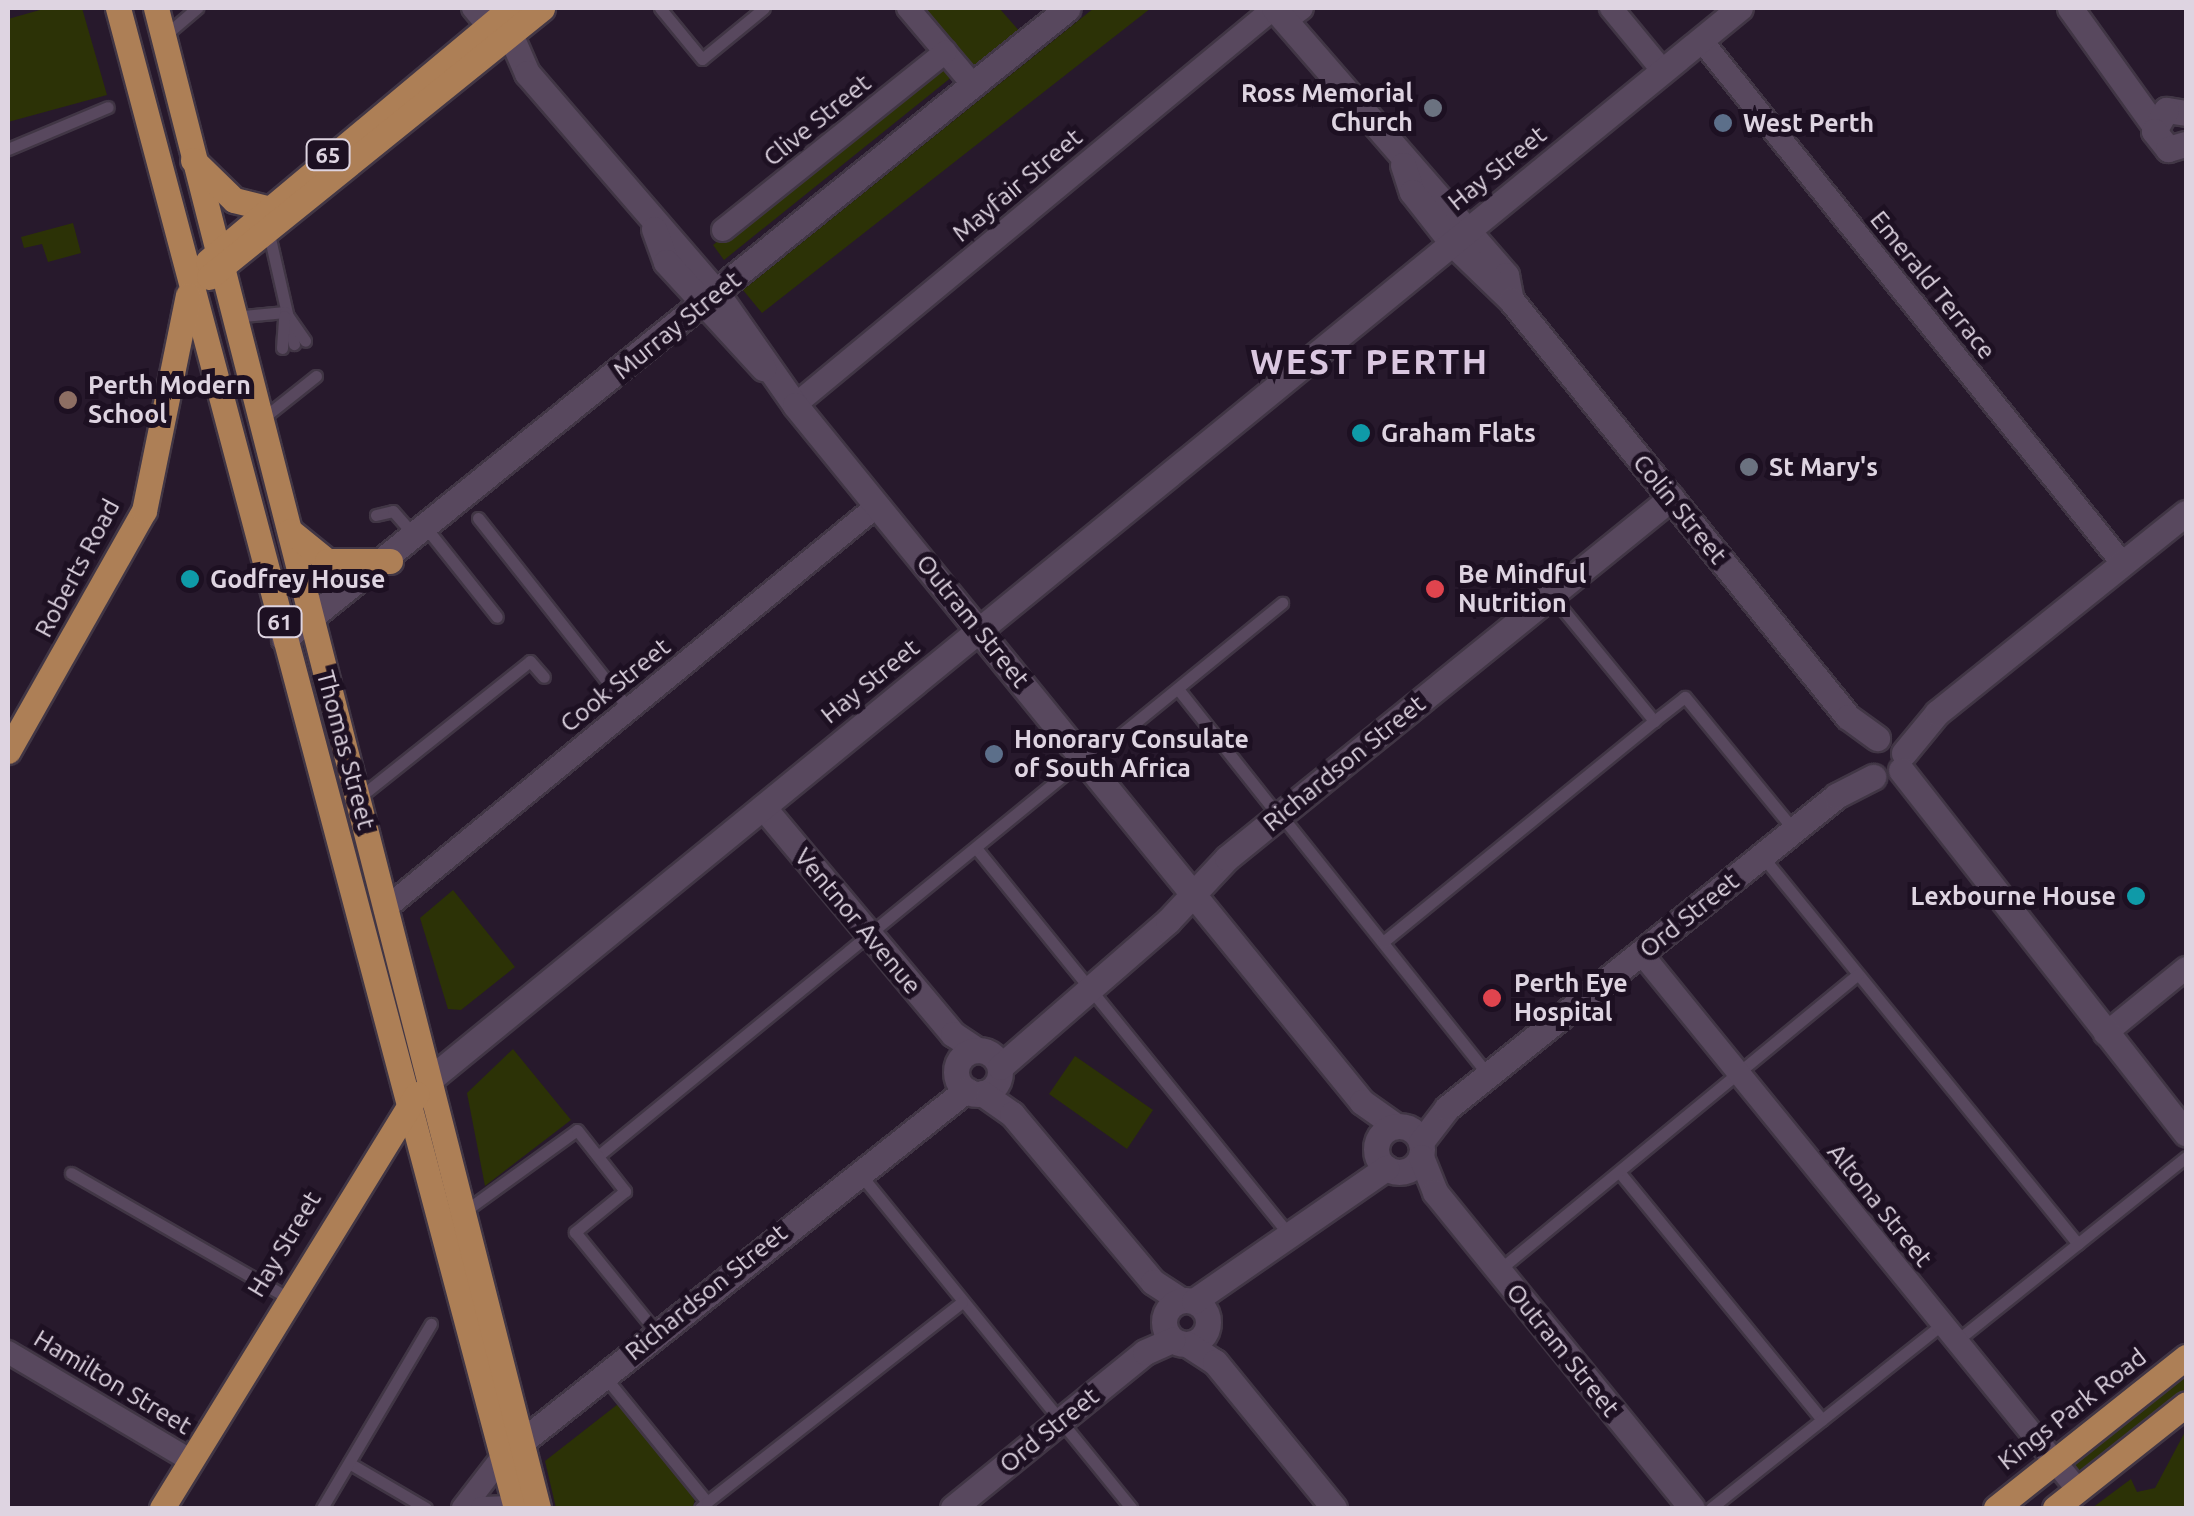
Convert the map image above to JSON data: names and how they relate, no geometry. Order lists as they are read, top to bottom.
{
  "streets": {
    "main road": [
      "65",
      "Hay Street",
      "Roberts Road",
      "61",
      "Thomas Street",
      "Kings Park Road"
    ],
    "street": [
      "Clive Street",
      "Mayfair Street",
      "Emerald Terrace",
      "Murray Street",
      "Colin Street",
      "Outram Street",
      "Cook Street",
      "Richardson Street",
      "Ord Street",
      "Ventnor Avenue",
      "Altona Street",
      "Hamilton Street"
    ]
  },
  "crossings": [
    ["65", "Roberts Road"],
    ["65", "Outram Street"],
    ["65", "Thomas Street"],
    ["Hay Street", "Emerald Terrace"],
    ["Hay Street", "Colin Street"],
    ["Hay Street", "Outram Street"],
    ["Hay Street", "Thomas Street"],
    ["Hay Street", "Ventnor Avenue"],
    ["Hay Street", "Hamilton Street"],
    ["Mayfair Street", "Colin Street"],
    ["Mayfair Street", "Outram Street"],
    ["Emerald Terrace", "Ord Street"],
    ["Murray Street", "Outram Street"],
    ["Murray Street", "Thomas Street"],
    ["Colin Street", "Richardson Street"],
    ["Colin Street", "Ord Street"],
    ["Roberts Road", "Thomas Street"],
    ["Outram Street", "Cook Street"],
    ["Outram Street", "Richardson Street"],
    ["Outram Street", "Ord Street"],
    ["Cook Street", "Thomas Street"],
    ["Thomas Street", "Richardson Street"],
    ["Richardson Street", "Ventnor Avenue"],
    ["Ord Street", "Altona Street"],
    ["Altona Street", "Kings Park Road"]
  ],
  "districts": ["WEST PERTH"],
  "places": [
    "Ross Memorial Church",
    "West Perth",
    "Perth Modern School",
    "Graham Flats",
    "St Mary's",
    "Godfrey House",
    "Be Mindful Nutrition",
    "Honorary Consulate of South Africa",
    "Lexbourne House",
    "Perth Eye Hospital"
  ]
}
